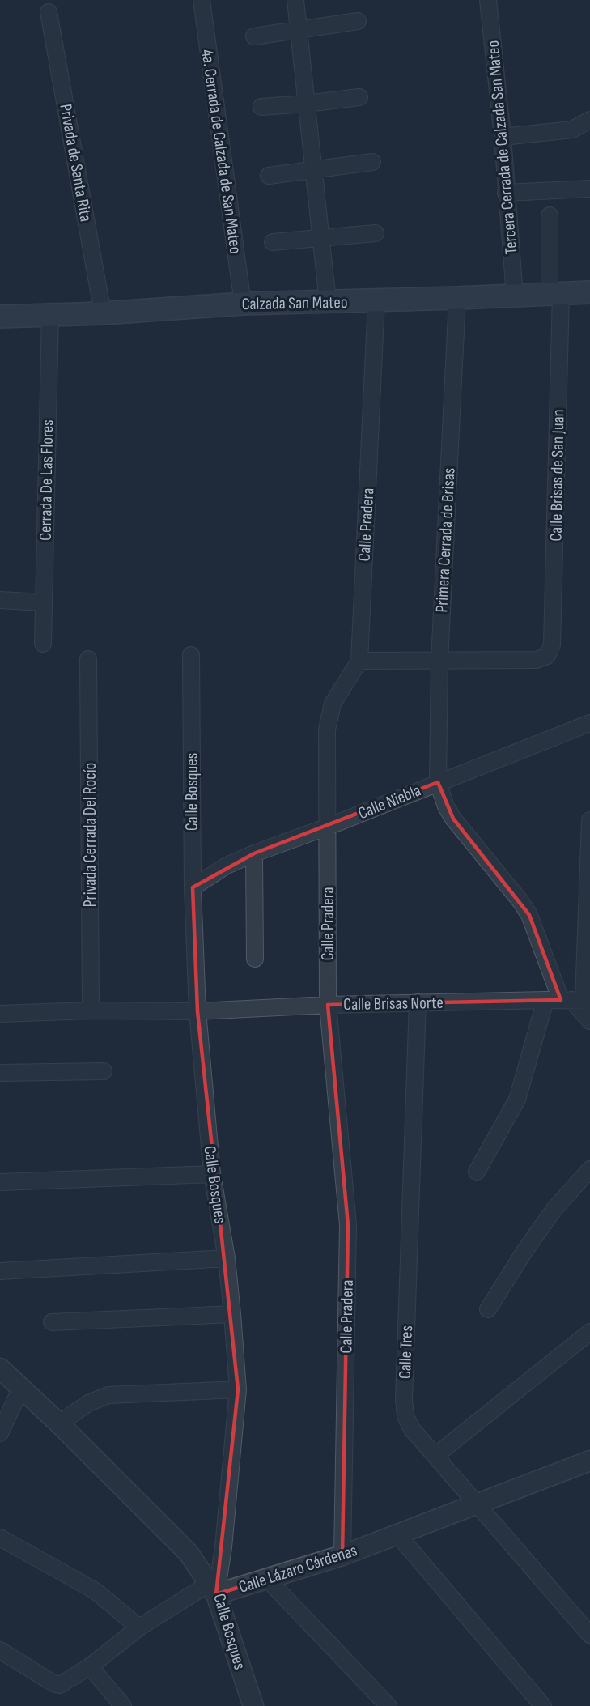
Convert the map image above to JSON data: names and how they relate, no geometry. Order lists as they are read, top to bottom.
{
  "streets": {
    "main road": ["Calzada San Mateo"],
    "street": [
      "Tercera Cerrada de Calzada San Mateo",
      "4a. Cerrada de Calzada de San Mateo",
      "Privada de Santa Rita",
      "Calle Brisas de San Juan",
      "Cerrada De Las Flores",
      "Calle Pradera",
      "Primera Cerrada de Brisas",
      "Calle Bosques",
      "Calle Niebla",
      "Privada Cerrada Del Rocío",
      "Calle Brisas Norte",
      "Calle Tres",
      "Calle Lázaro Cárdenas"
    ]
  },
  "crossings": [
    ["Tercera Cerrada de Calzada San Mateo", "Calzada San Mateo"],
    ["4a. Cerrada de Calzada de San Mateo", "Calzada San Mateo"],
    ["Privada de Santa Rita", "Calzada San Mateo"],
    ["Calzada San Mateo", "Calle Brisas de San Juan"],
    ["Calzada San Mateo", "Cerrada De Las Flores"],
    ["Calzada San Mateo", "Calle Pradera"],
    ["Calzada San Mateo", "Primera Cerrada de Brisas"],
    ["Calle Brisas de San Juan", "Primera Cerrada de Brisas"],
    ["Calle Pradera", "Calle Niebla"],
    ["Calle Pradera", "Calle Brisas Norte"],
    ["Calle Pradera", "Calle Lázaro Cárdenas"],
    ["Primera Cerrada de Brisas", "Calle Niebla"],
    ["Primera Cerrada de Brisas", "Calle Brisas Norte"],
    ["Calle Bosques", "Calle Niebla"],
    ["Calle Bosques", "Calle Brisas Norte"],
    ["Calle Bosques", "Calle Lázaro Cárdenas"],
    ["Privada Cerrada Del Rocío", "Calle Brisas Norte"],
    ["Calle Brisas Norte", "Calle Tres"],
    ["Calle Tres", "Calle Lázaro Cárdenas"]
  ]
}
